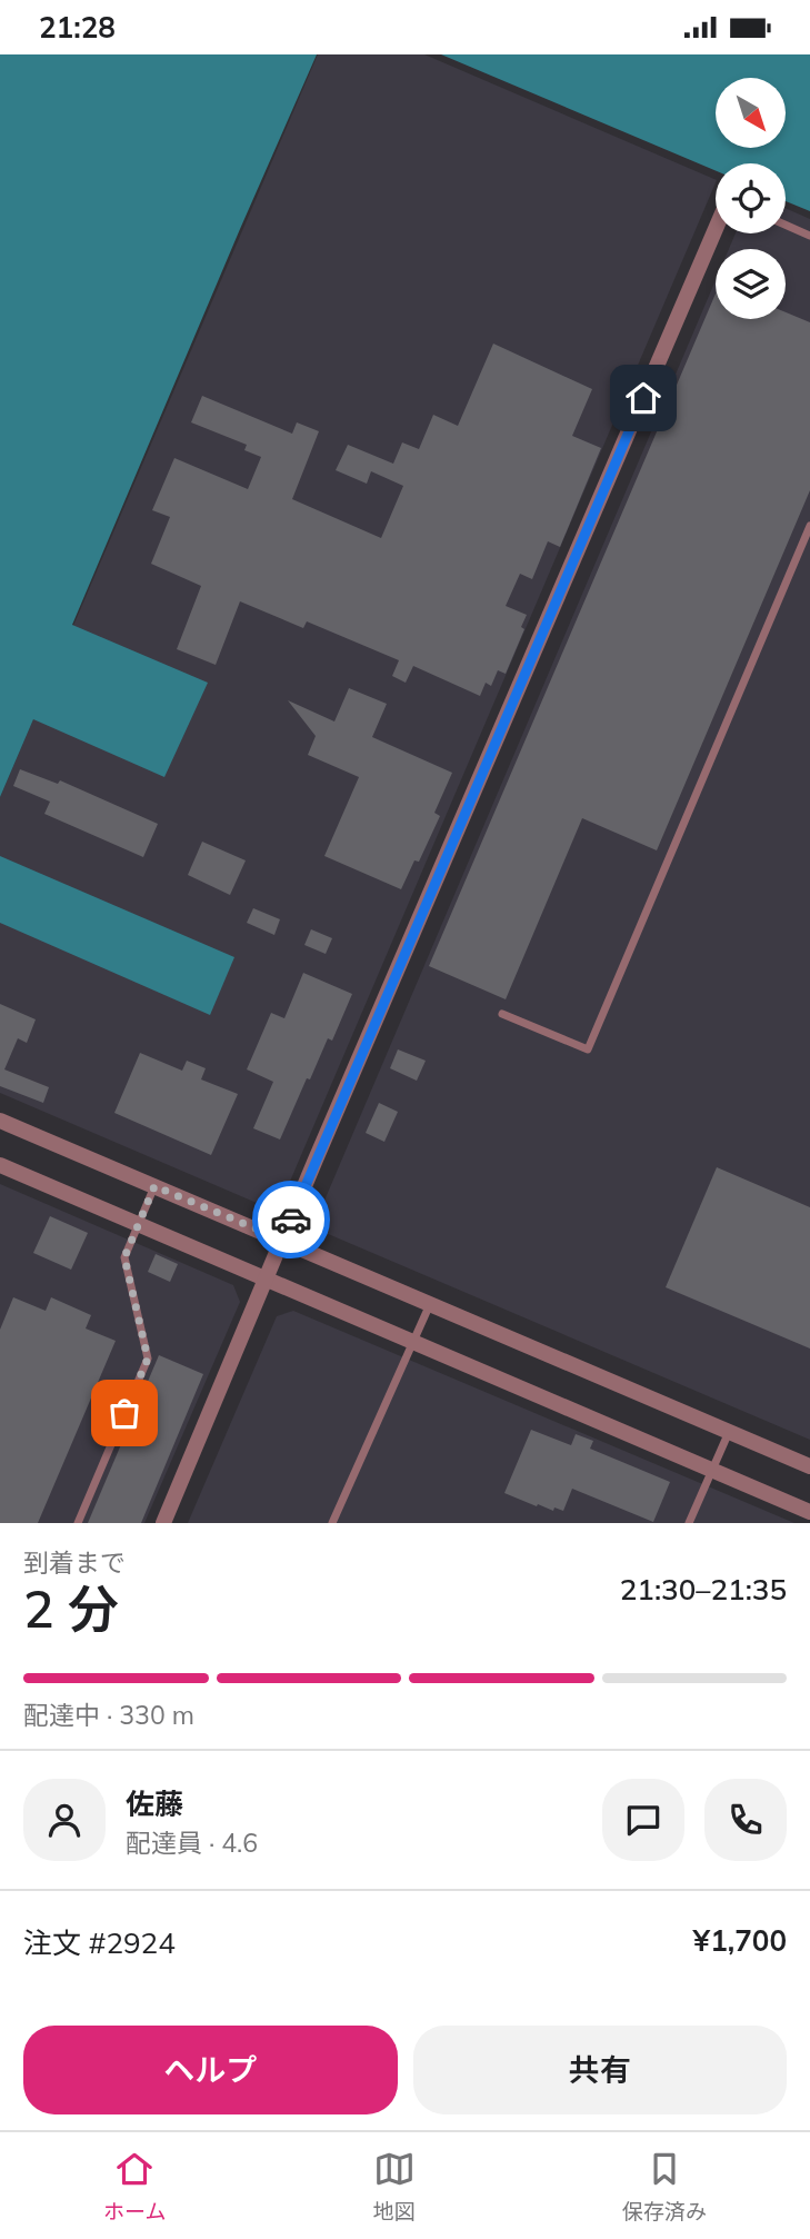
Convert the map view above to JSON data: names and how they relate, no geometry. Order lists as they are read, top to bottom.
{
  "north": "bottom right",
  "page": {
    "status": "21:28",
    "heading": ["2 分", "到着まで", "21:30–21:35"],
    "panel": [
      "佐藤",
      "配達員 · 4.6",
      "注文 #2924",
      "¥1,700"
    ],
    "bar": "配達中 · 330 m",
    "buttons": ["ヘルプ", "共有"],
    "tabs": ["ホーム", "地図", "保存済み"]
  }
}
